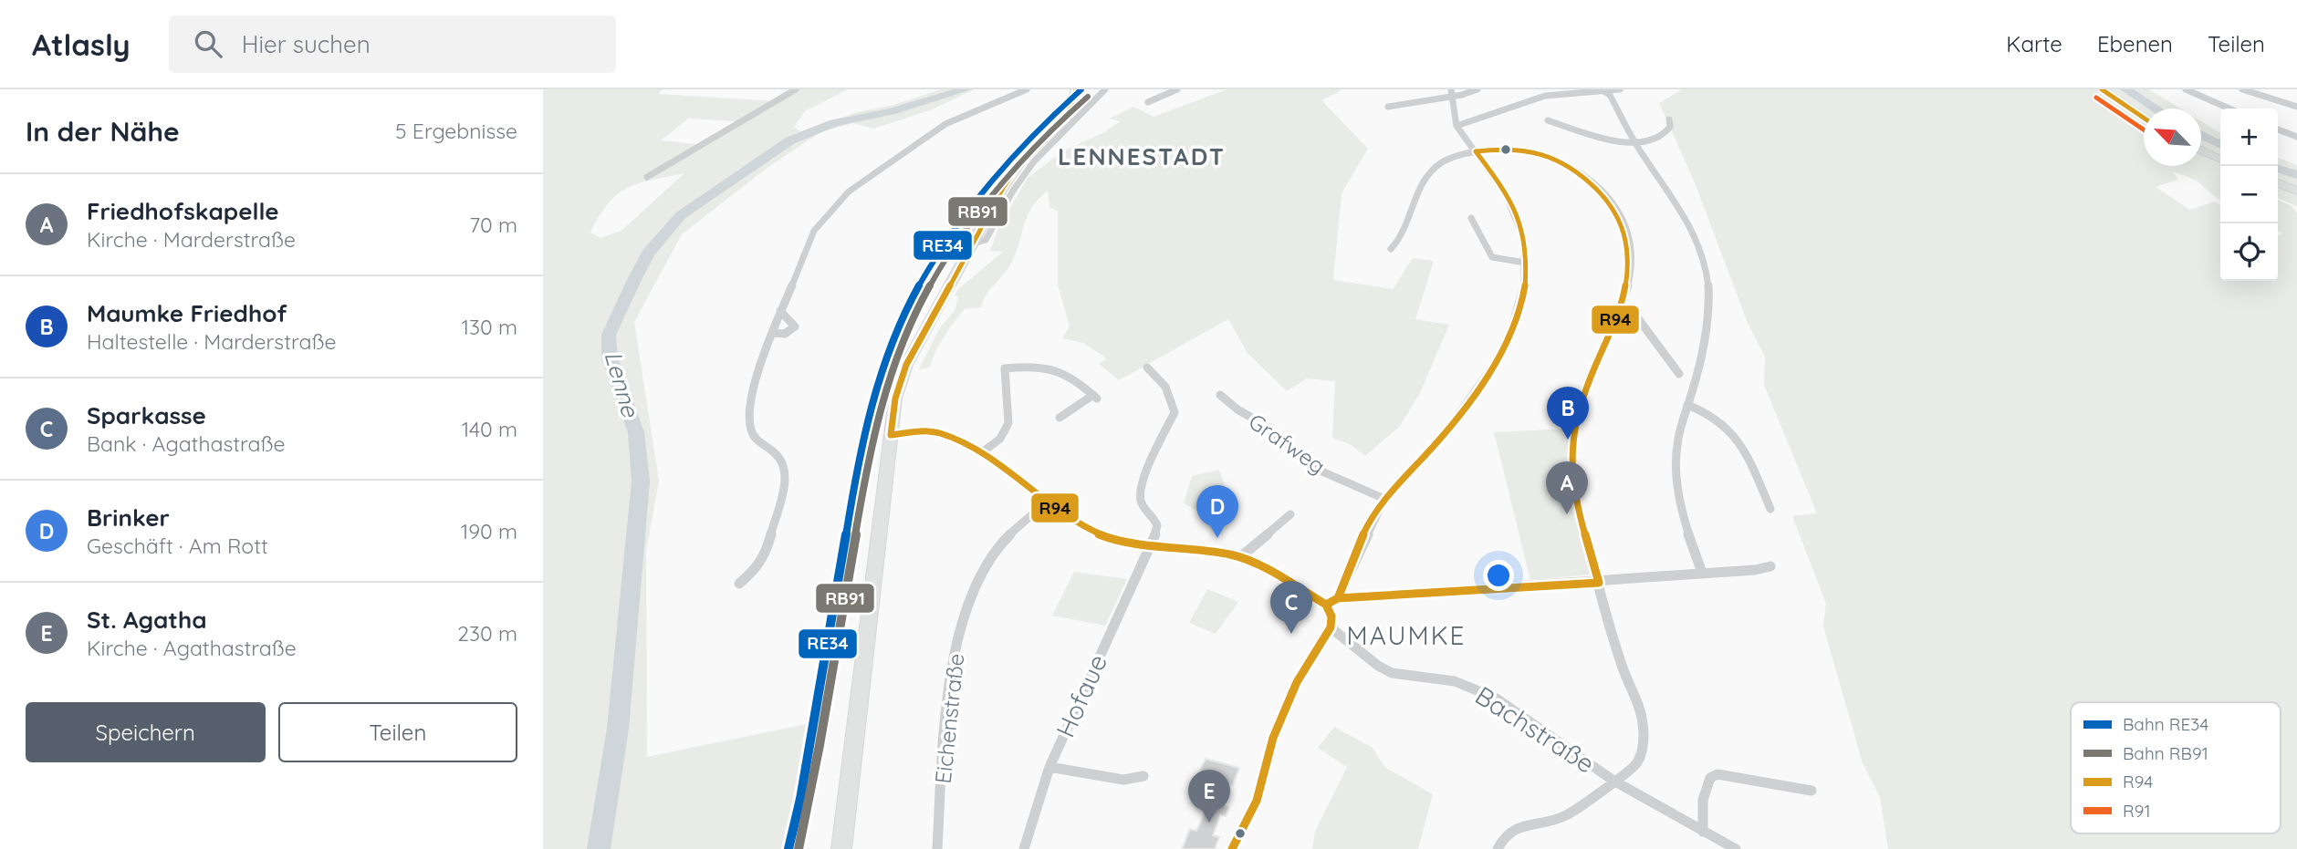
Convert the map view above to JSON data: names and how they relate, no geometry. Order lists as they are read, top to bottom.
{
  "streets": {
    "street": [
      "Grafweg",
      "Hofaue",
      "Eichenstraße",
      "Bachstraße"
    ]
  },
  "districts": ["LENNESTADT", "MAUMKE"],
  "water": ["Lenne"],
  "lines": [
    "rail line RE34",
    "transit line R94",
    "rail line RB91",
    "transit line R91"
  ],
  "legend": [
    "Bahn RE34",
    "Bahn RB91",
    "R94",
    "R91"
  ],
  "north": "top left",
  "page": {
    "header": "Atlasly",
    "search": "Hier suchen",
    "nav": ["Karte", "Ebenen", "Teilen"],
    "heading": ["In der Nähe", "5 Ergebnisse"],
    "map_buttons": ["+", "−"],
    "list": [
      {
        "mark": "A",
        "name": "Friedhofskapelle",
        "note": "Kirche · Marderstraße",
        "value": "70 m"
      },
      {
        "mark": "B",
        "name": "Maumke Friedhof",
        "note": "Haltestelle · Marderstraße",
        "value": "130 m"
      },
      {
        "mark": "C",
        "name": "Sparkasse",
        "note": "Bank · Agathastraße",
        "value": "140 m"
      },
      {
        "mark": "D",
        "name": "Brinker",
        "note": "Geschäft · Am Rott",
        "value": "190 m"
      },
      {
        "mark": "E",
        "name": "St. Agatha",
        "note": "Kirche · Agathastraße",
        "value": "230 m"
      }
    ],
    "pins": [
      "B",
      "A",
      "D",
      "C",
      "E"
    ],
    "buttons": ["Speichern", "Teilen"]
  }
}
